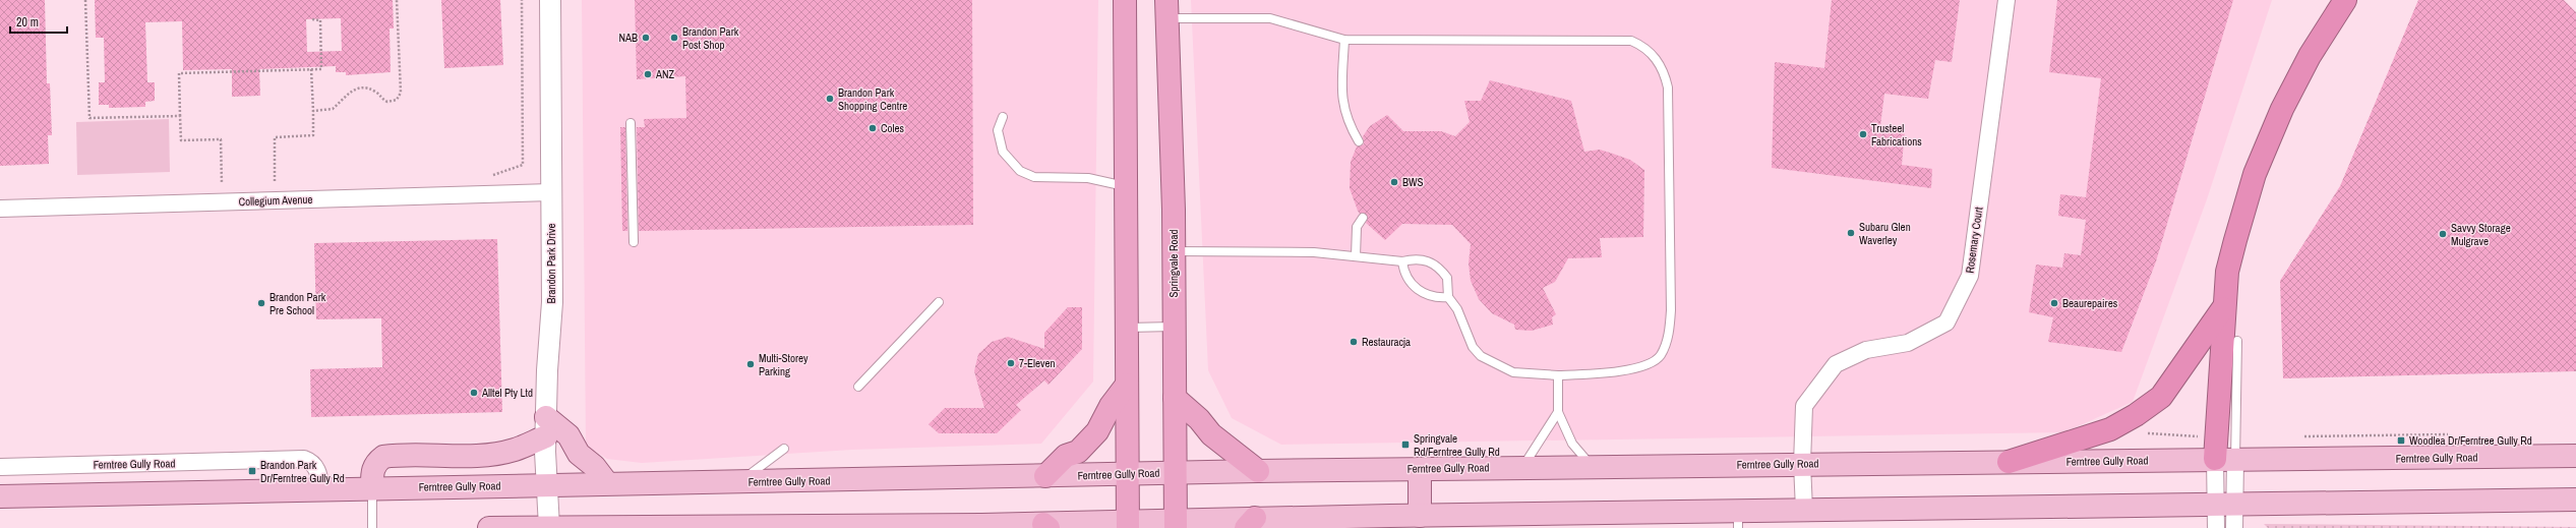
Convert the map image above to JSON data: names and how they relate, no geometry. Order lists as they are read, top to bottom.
{
  "streets": {
    "highway": ["Springvale Road"],
    "main road": ["Ferntree Gully Road"],
    "street": ["Collegium Avenue", "Rosemary Court", "Brandon Park Drive"]
  },
  "crossings": [
    ["Collegium Avenue", "Brandon Park Drive"],
    ["Rosemary Court", "Ferntree Gully Road"],
    ["Brandon Park Drive", "Ferntree Gully Road"],
    ["Springvale Road", "Ferntree Gully Road"]
  ],
  "places": {
    "other": [
      "NAB",
      "Brandon Park Post Shop",
      "ANZ",
      "Brandon Park Shopping Centre",
      "Coles",
      "Trusteel Fabrications",
      "BWS",
      "Subaru Glen Waverley",
      "Savvy Storage Mulgrave",
      "Brandon Park Pre School",
      "Beaurepaires",
      "Restauracja",
      "7-Eleven",
      "Multi-Storey Parking",
      "Alltel Pty Ltd"
    ],
    "transit": ["Woodlea Dr/Ferntree Gully Rd", "Springvale Rd/Ferntree Gully Rd", "Brandon Park Dr/Ferntree Gully Rd"]
  },
  "scale_bar": "20 m"
}
